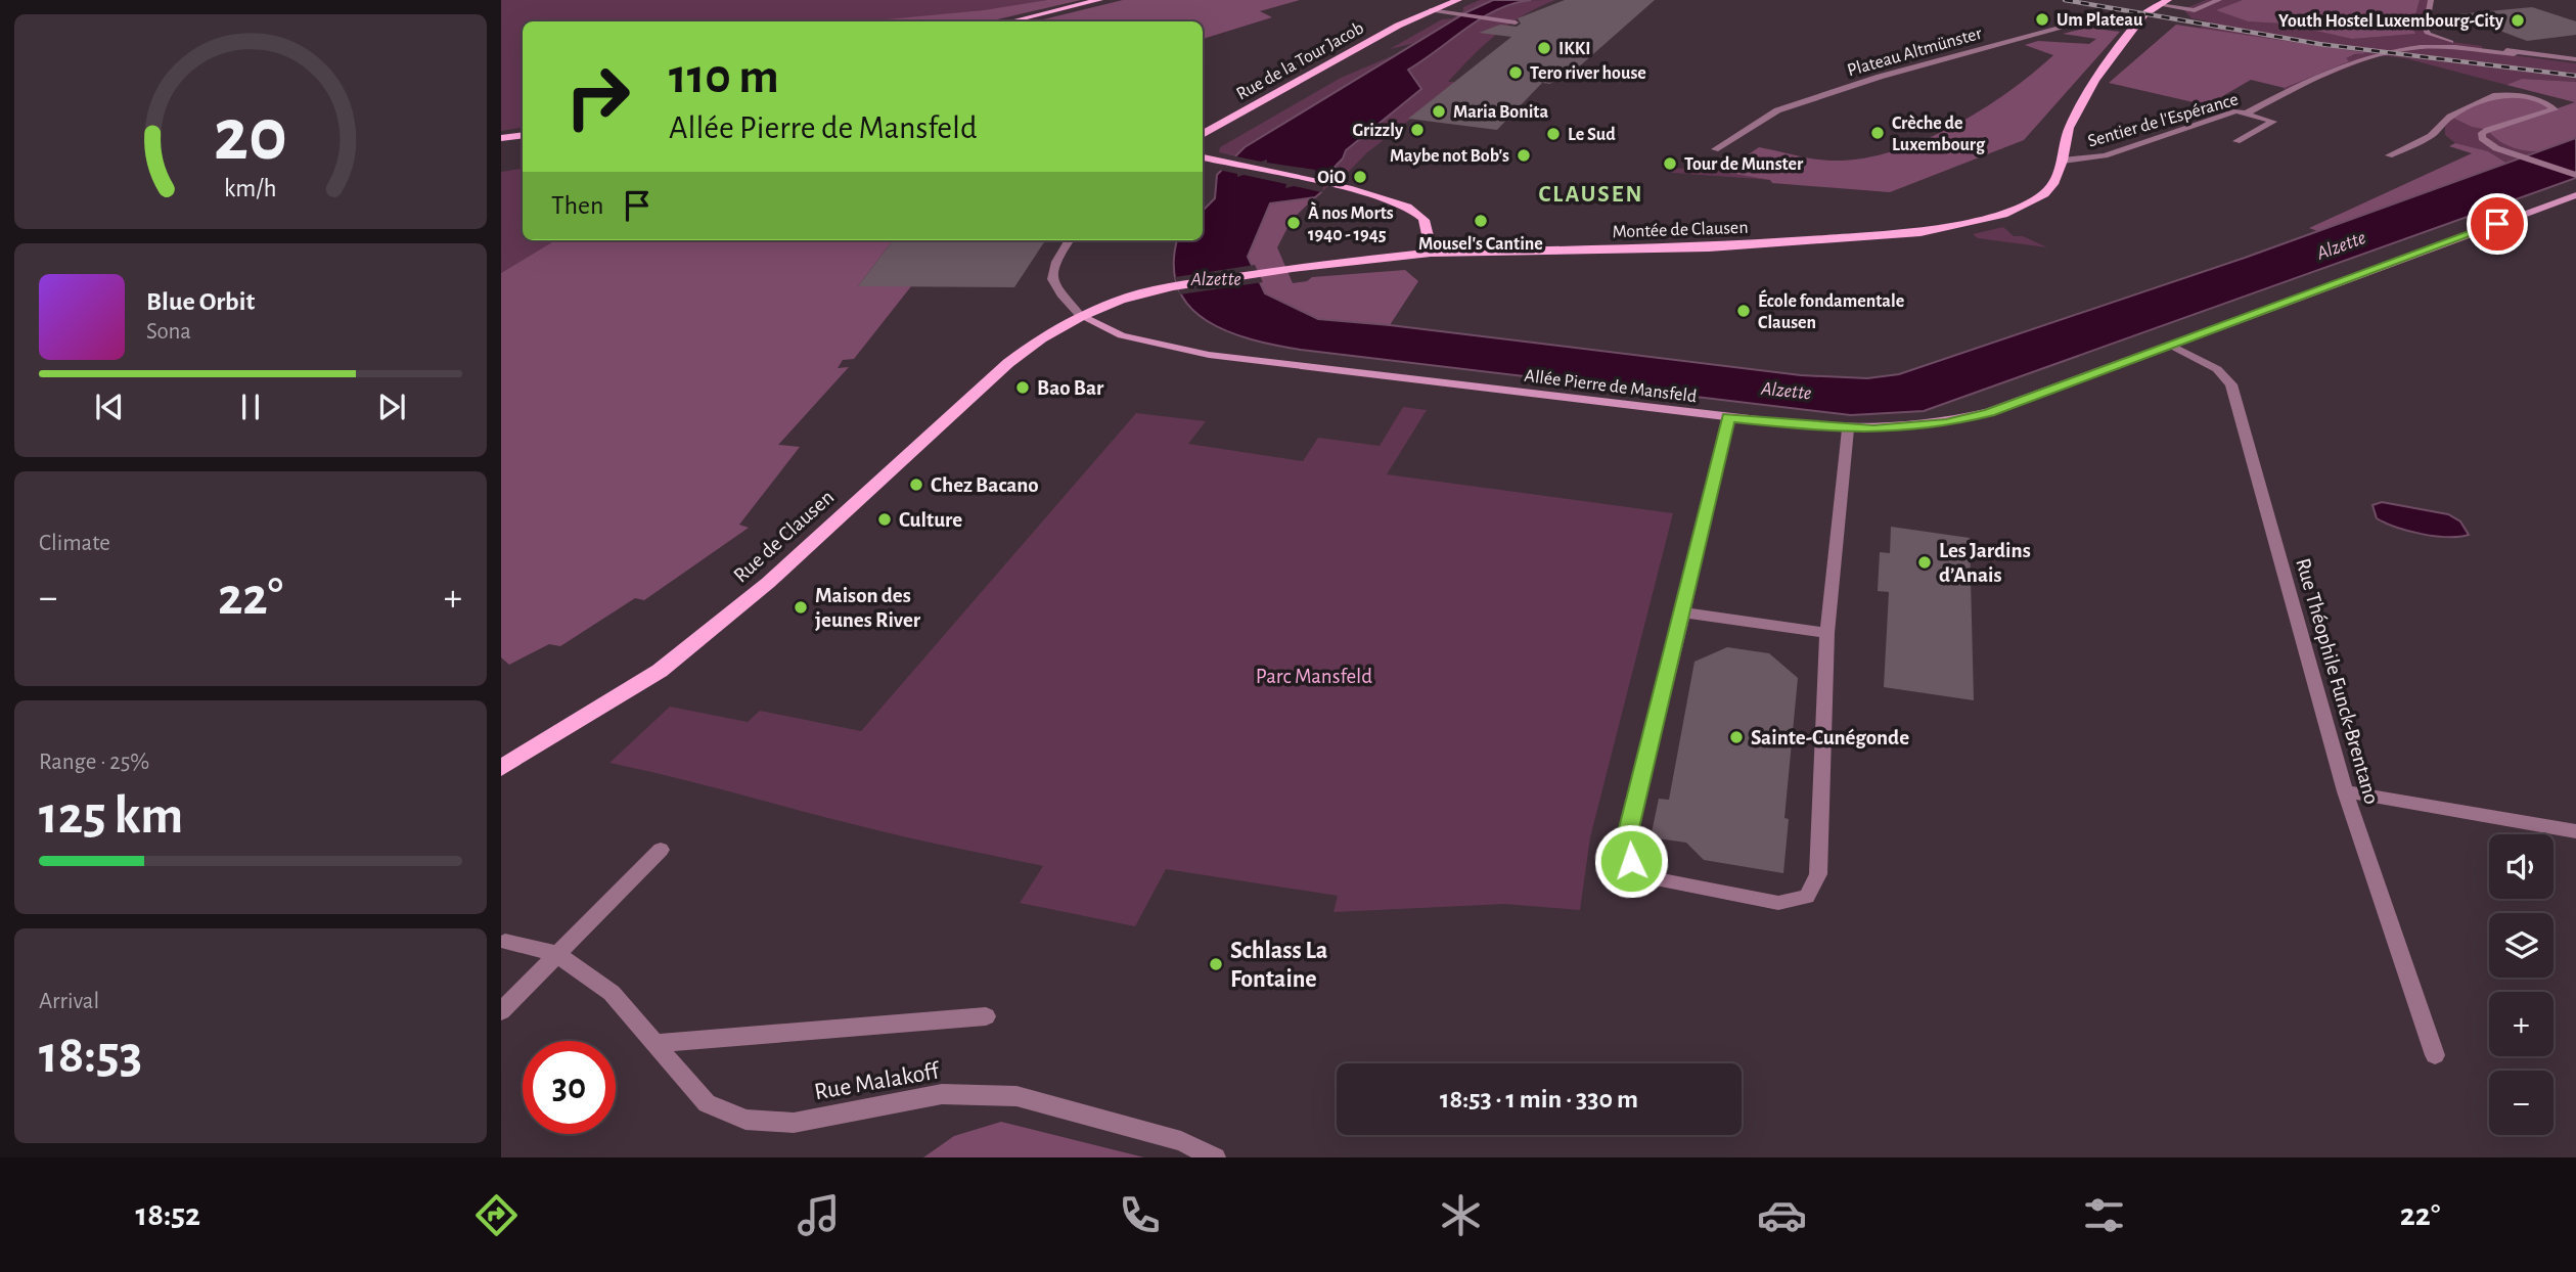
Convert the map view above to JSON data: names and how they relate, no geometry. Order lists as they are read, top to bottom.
{
  "streets": {
    "main road": [
      "Rue de la Tour Jacob",
      "Montée de Clausen",
      "Allée Pierre de Mansfeld",
      "Rue de Clausen"
    ],
    "street": [
      "Plateau Altmünster",
      "Sentier de l'Espérance",
      "Rue Théophile Funck-Brentano",
      "Rue Malakoff"
    ]
  },
  "crossings": [
    ["Plateau Altmünster", "Montée de Clausen"],
    ["Sentier de l'Espérance", "Montée de Clausen"],
    ["Montée de Clausen", "Allée Pierre de Mansfeld"],
    ["Montée de Clausen", "Rue de Clausen"],
    ["Allée Pierre de Mansfeld", "Rue de Clausen"],
    ["Allée Pierre de Mansfeld", "Rue Théophile Funck-Brentano"]
  ],
  "districts": ["CLAUSEN"],
  "water": ["Alzette"],
  "parks": ["Parc Mansfeld"],
  "places": [
    "Um Plateau",
    "Youth Hostel Luxembourg-City",
    "IKKI",
    "Tero river house",
    "Maria Bonita",
    "Grizzly",
    "Crèche de Luxembourg",
    "Le Sud",
    "Maybe not Bob's",
    "Tour de Munster",
    "OiO",
    "Mousel's Cantine",
    "À nos Morts 1940 - 1945",
    "École fondamentale Clausen",
    "Bao Bar",
    "Chez Bacano",
    "Culture",
    "Les Jardins d’Anais",
    "Maison des jeunes River",
    "Sainte-Cunégonde",
    "Schlass La Fontaine"
  ],
  "page": {
    "turn": ["110 m", "Allée Pierre de Mansfeld"],
    "then": "Then",
    "song": ["Blue Orbit", "Sona"],
    "tile": [
      "Climate",
      ["Range · 25%", "125 km"],
      ["Arrival", "18:53"]
    ],
    "heat": ["−", "22°", "+"],
    "map_buttons": ["+", "−"],
    "limit": "30",
    "trip": "18:53 · 1 min · 330 m",
    "tabs": ["18:52", "22°"],
    "gauge": ["20", "km/h"]
  }
}
